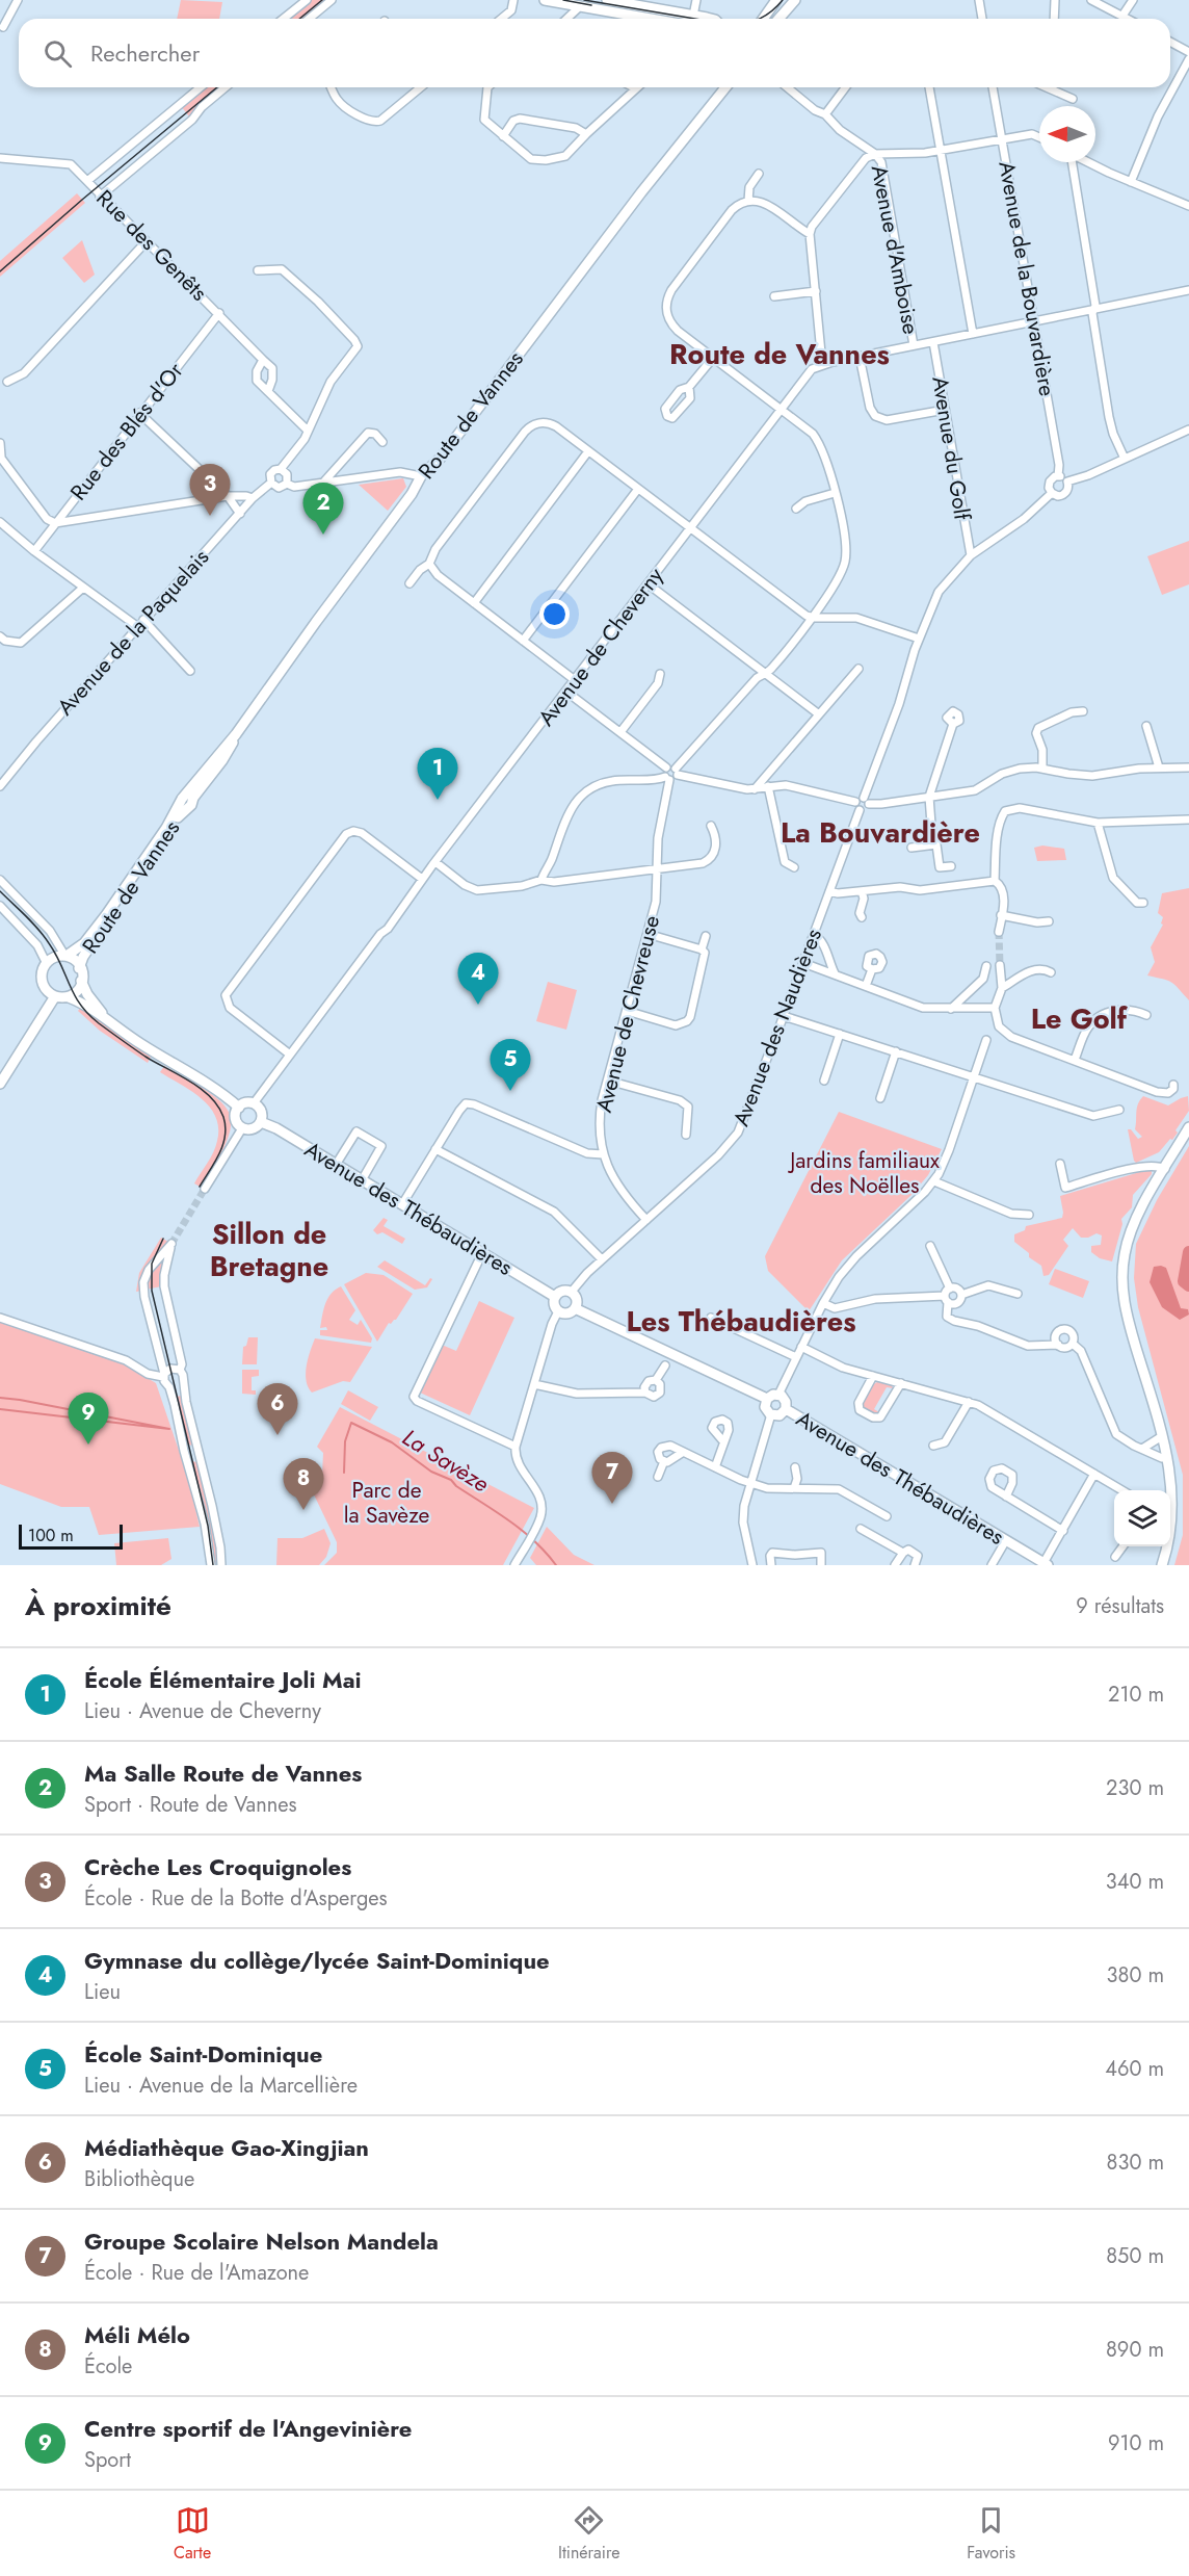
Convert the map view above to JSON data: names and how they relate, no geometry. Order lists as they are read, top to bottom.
{
  "streets": {
    "street": [
      "Rue des Genêts",
      "Avenue d'Amboise",
      "Avenue de la Bouvardière",
      "Route de Vannes",
      "Rue des Blés d'Or",
      "Avenue du Golf",
      "Avenue de la Paquelais",
      "Avenue de Cheverny",
      "Avenue de Chevreuse",
      "Avenue des Naudières",
      "Avenue des Thébaudières"
    ]
  },
  "crossings": [
    ["Rue des Genêts", "Rue des Blés d'Or"],
    ["Avenue d'Amboise", "Avenue de Cheverny"],
    ["Avenue de la Bouvardière", "Avenue de Cheverny"],
    ["Avenue du Golf", "Avenue de Cheverny"],
    ["Avenue de Cheverny", "Avenue des Thébaudières"],
    ["Avenue de Chevreuse", "Avenue des Naudières"],
    ["Avenue des Naudières", "Avenue des Thébaudières"]
  ],
  "districts": [
    "Route de Vannes",
    "La Bouvardière",
    "Le Golf",
    "Sillon de Bretagne",
    "Les Thébaudières"
  ],
  "water": ["La Savèze"],
  "parks": ["Jardins familiaux des Noëlles", "Parc de la Savèze"],
  "scale_bar": "100 m",
  "north": "left",
  "page": {
    "search": "Rechercher",
    "pins": [
      "3",
      "2",
      "1",
      "4",
      "5",
      "6",
      "9",
      "7",
      "8"
    ],
    "scale": "100 m",
    "heading": ["À proximité", "9 résultats"],
    "list": [
      {
        "mark": "1",
        "name": "École Élémentaire Joli Mai",
        "note": "Lieu · Avenue de Cheverny",
        "value": "210 m"
      },
      {
        "mark": "2",
        "name": "Ma Salle Route de Vannes",
        "note": "Sport · Route de Vannes",
        "value": "230 m"
      },
      {
        "mark": "3",
        "name": "Crèche Les Croquignoles",
        "note": "École · Rue de la Botte d'Asperges",
        "value": "340 m"
      },
      {
        "mark": "4",
        "name": "Gymnase du collège/lycée Saint-Dominique",
        "note": "Lieu",
        "value": "380 m"
      },
      {
        "mark": "5",
        "name": "École Saint-Dominique",
        "note": "Lieu · Avenue de la Marcellière",
        "value": "460 m"
      },
      {
        "mark": "6",
        "name": "Médiathèque Gao-Xingjian",
        "note": "Bibliothèque",
        "value": "830 m"
      },
      {
        "mark": "7",
        "name": "Groupe Scolaire Nelson Mandela",
        "note": "École · Rue de l'Amazone",
        "value": "850 m"
      },
      {
        "mark": "8",
        "name": "Méli Mélo",
        "note": "École",
        "value": "890 m"
      },
      {
        "mark": "9",
        "name": "Centre sportif de l'Angevinière",
        "note": "Sport",
        "value": "910 m"
      }
    ],
    "nav": ["Carte", "Itinéraire", "Favoris"]
  }
}
